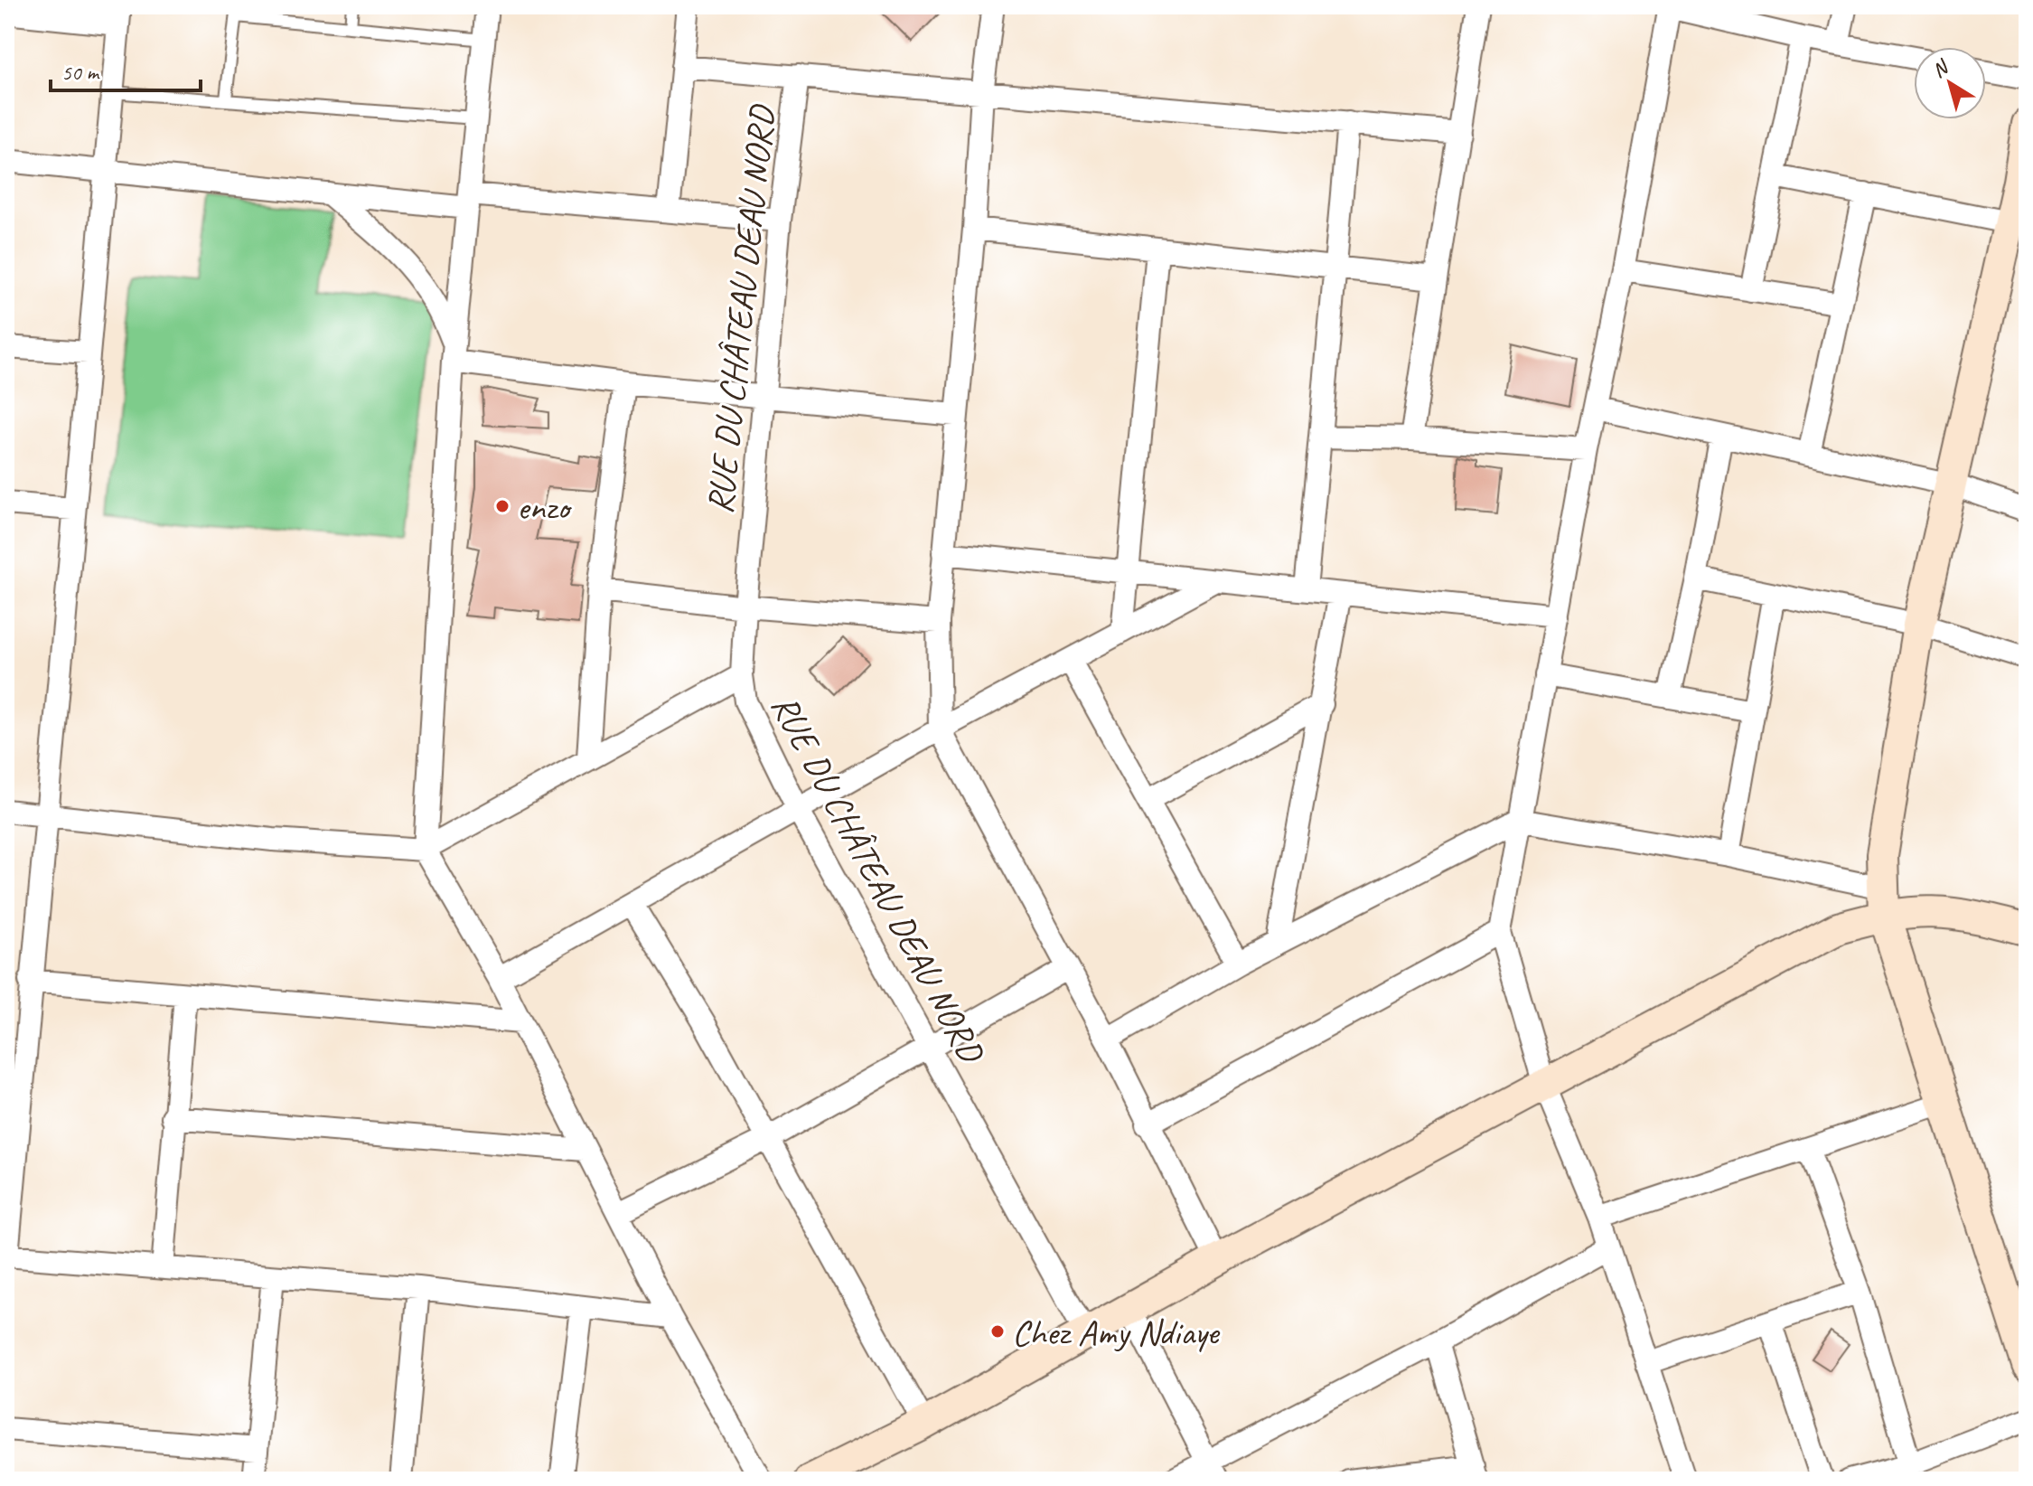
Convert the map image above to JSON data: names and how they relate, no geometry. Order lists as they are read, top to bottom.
{
  "streets": {
    "street": ["RUE DU CHÂTEAU DEAU NORD"]
  },
  "places": ["enzo", "Chez Amy Ndiaye"],
  "scale_bar": "50 m",
  "north": "top left"
}
